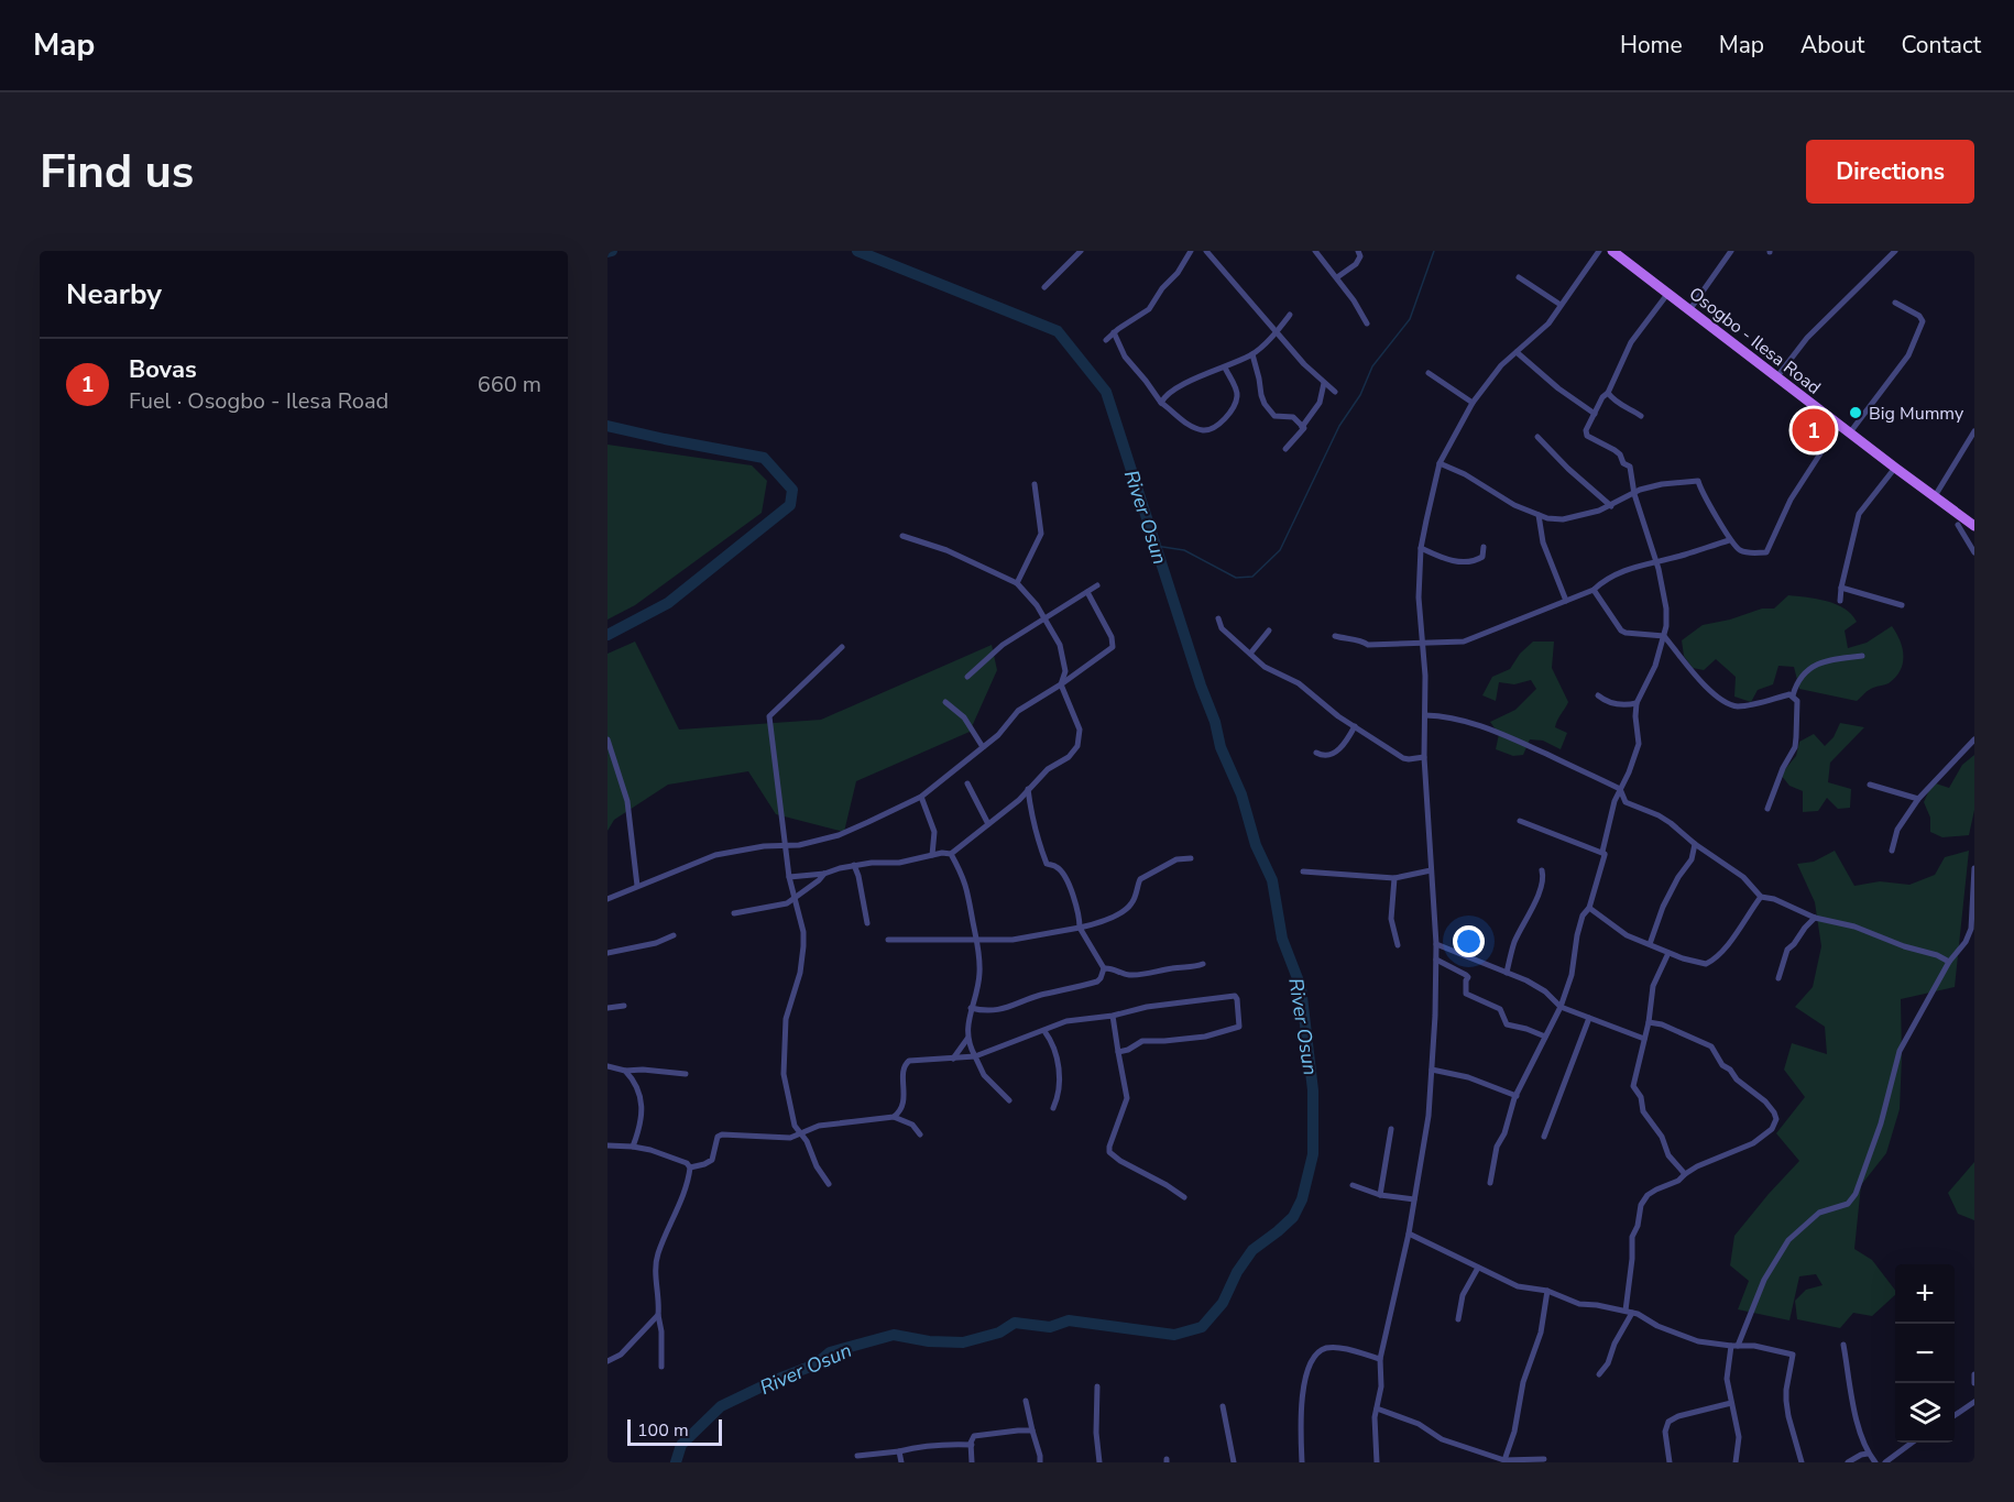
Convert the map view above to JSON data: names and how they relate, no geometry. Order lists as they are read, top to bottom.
{
  "streets": {
    "main road": ["Osogbo - Ilesa Road"]
  },
  "water": ["River Osun"],
  "places": ["Big Mummy"],
  "scale_bar": "100 m",
  "page": {
    "header": "Map",
    "nav": [
      "Home",
      "Map",
      "About",
      "Contact"
    ],
    "buttons": "Directions",
    "title": "Find us",
    "heading": "Nearby",
    "list": [
      {
        "mark": "1",
        "name": "Bovas",
        "note": "Fuel · Osogbo - Ilesa Road",
        "value": "660 m"
      }
    ],
    "pins": "1",
    "map_buttons": ["+", "−"],
    "scale": "100 m"
  }
}
